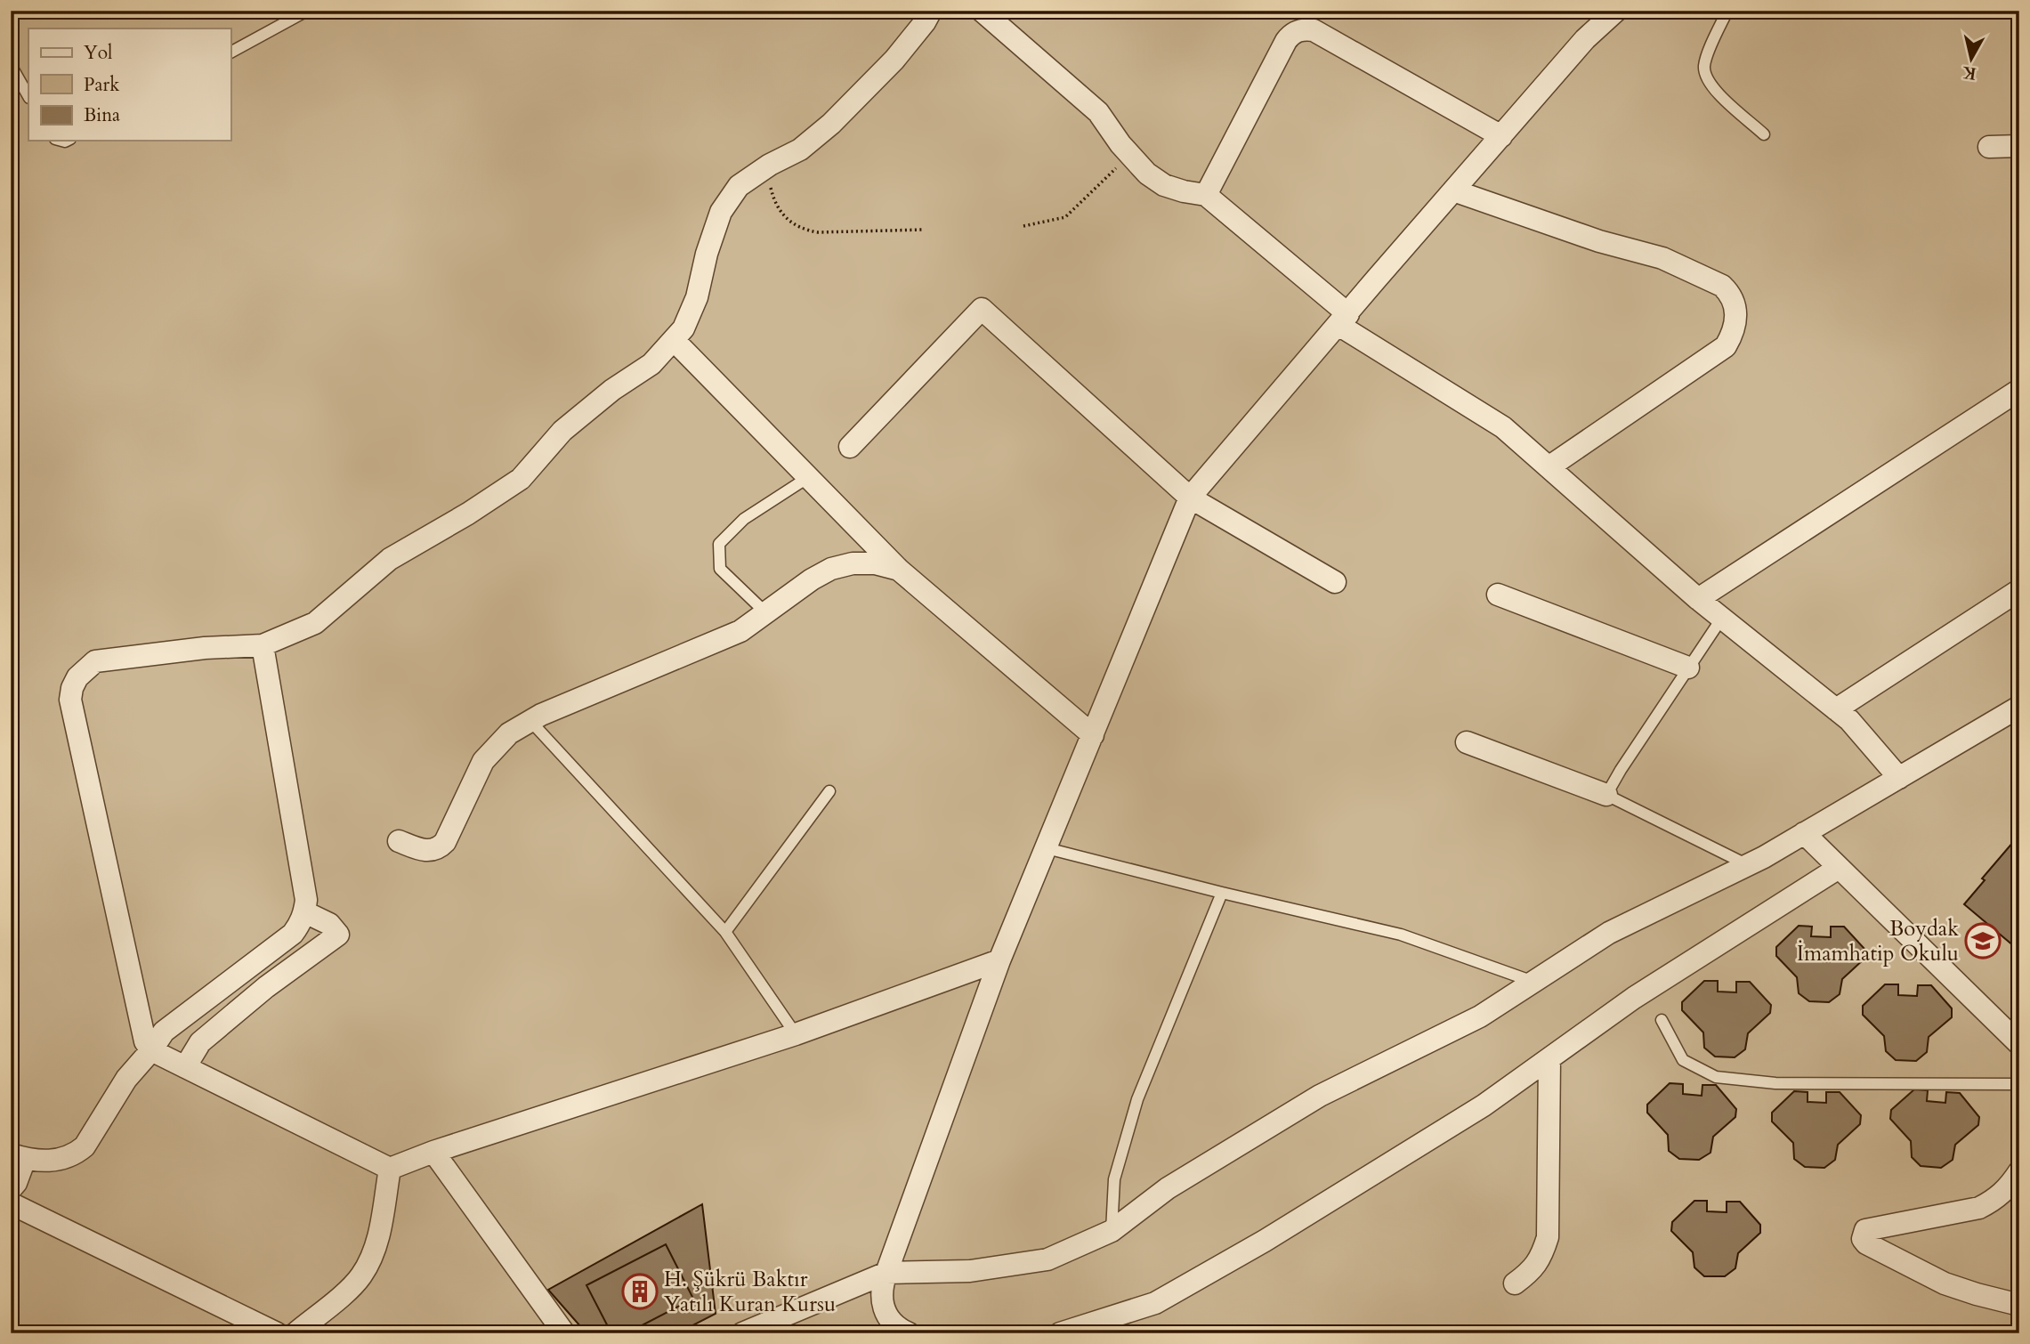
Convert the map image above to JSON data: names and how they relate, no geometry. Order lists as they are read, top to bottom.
{
  "places": {
    "school or university": ["Boydak İmamhatip Okulu"],
    "building": ["H. Şükrü Baktır Yatılı Kuran Kursu"]
  },
  "legend": ["Yol", "Park", "Bina"],
  "north": "bottom"
}
